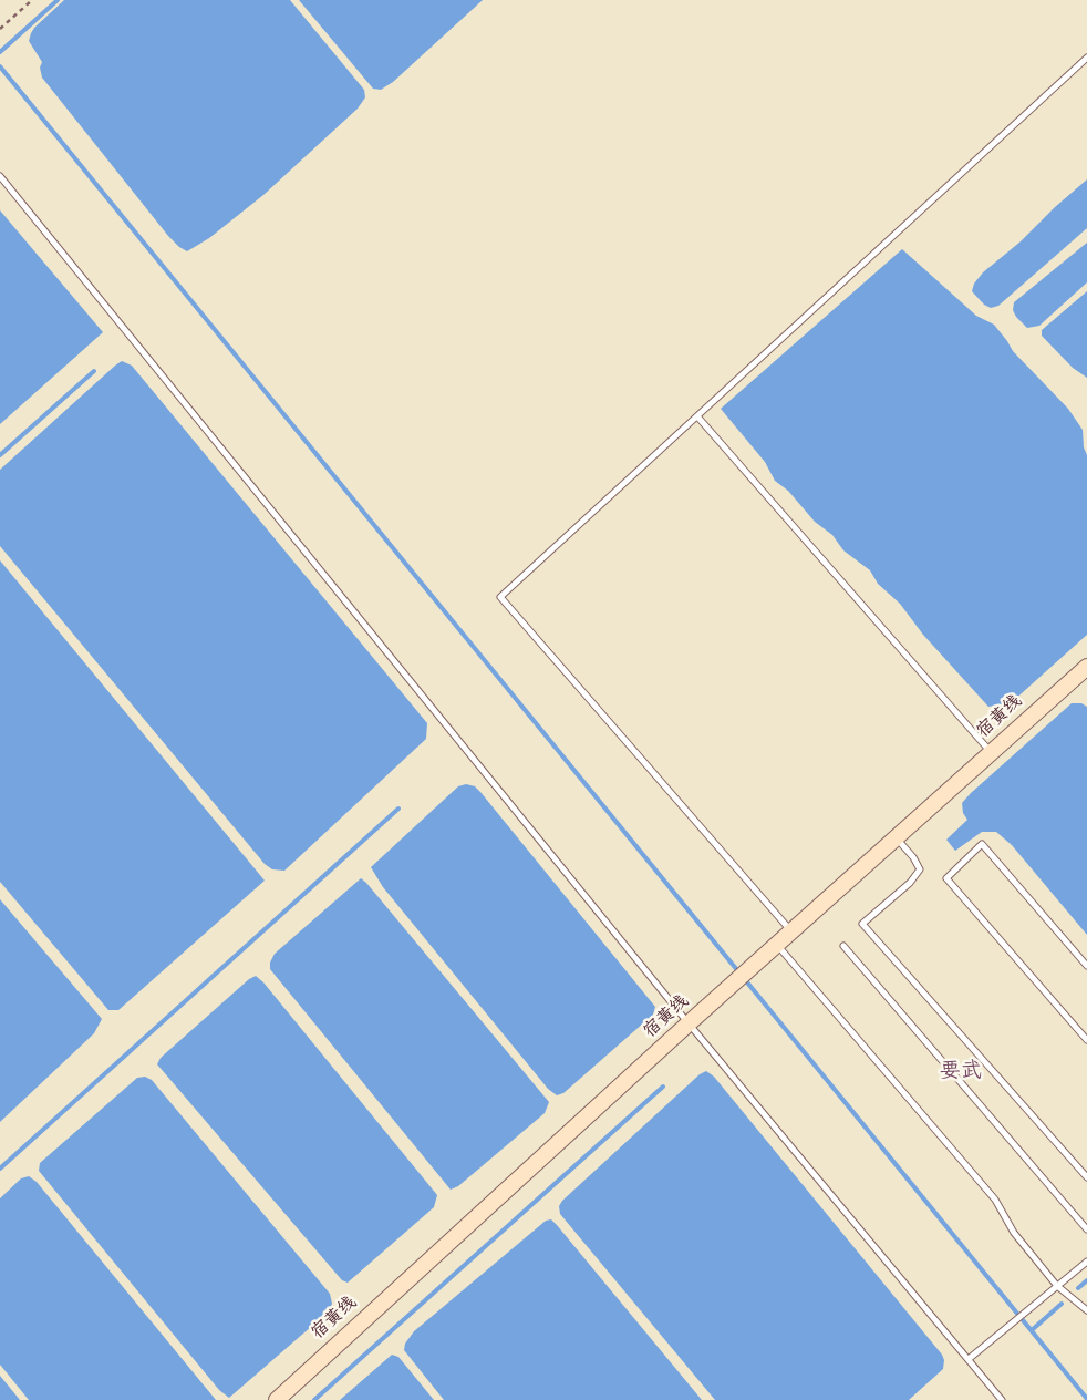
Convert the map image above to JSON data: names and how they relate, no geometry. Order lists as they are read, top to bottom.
{
  "streets": {
    "main road": ["宿黄线"]
  },
  "districts": ["要武"]
}
